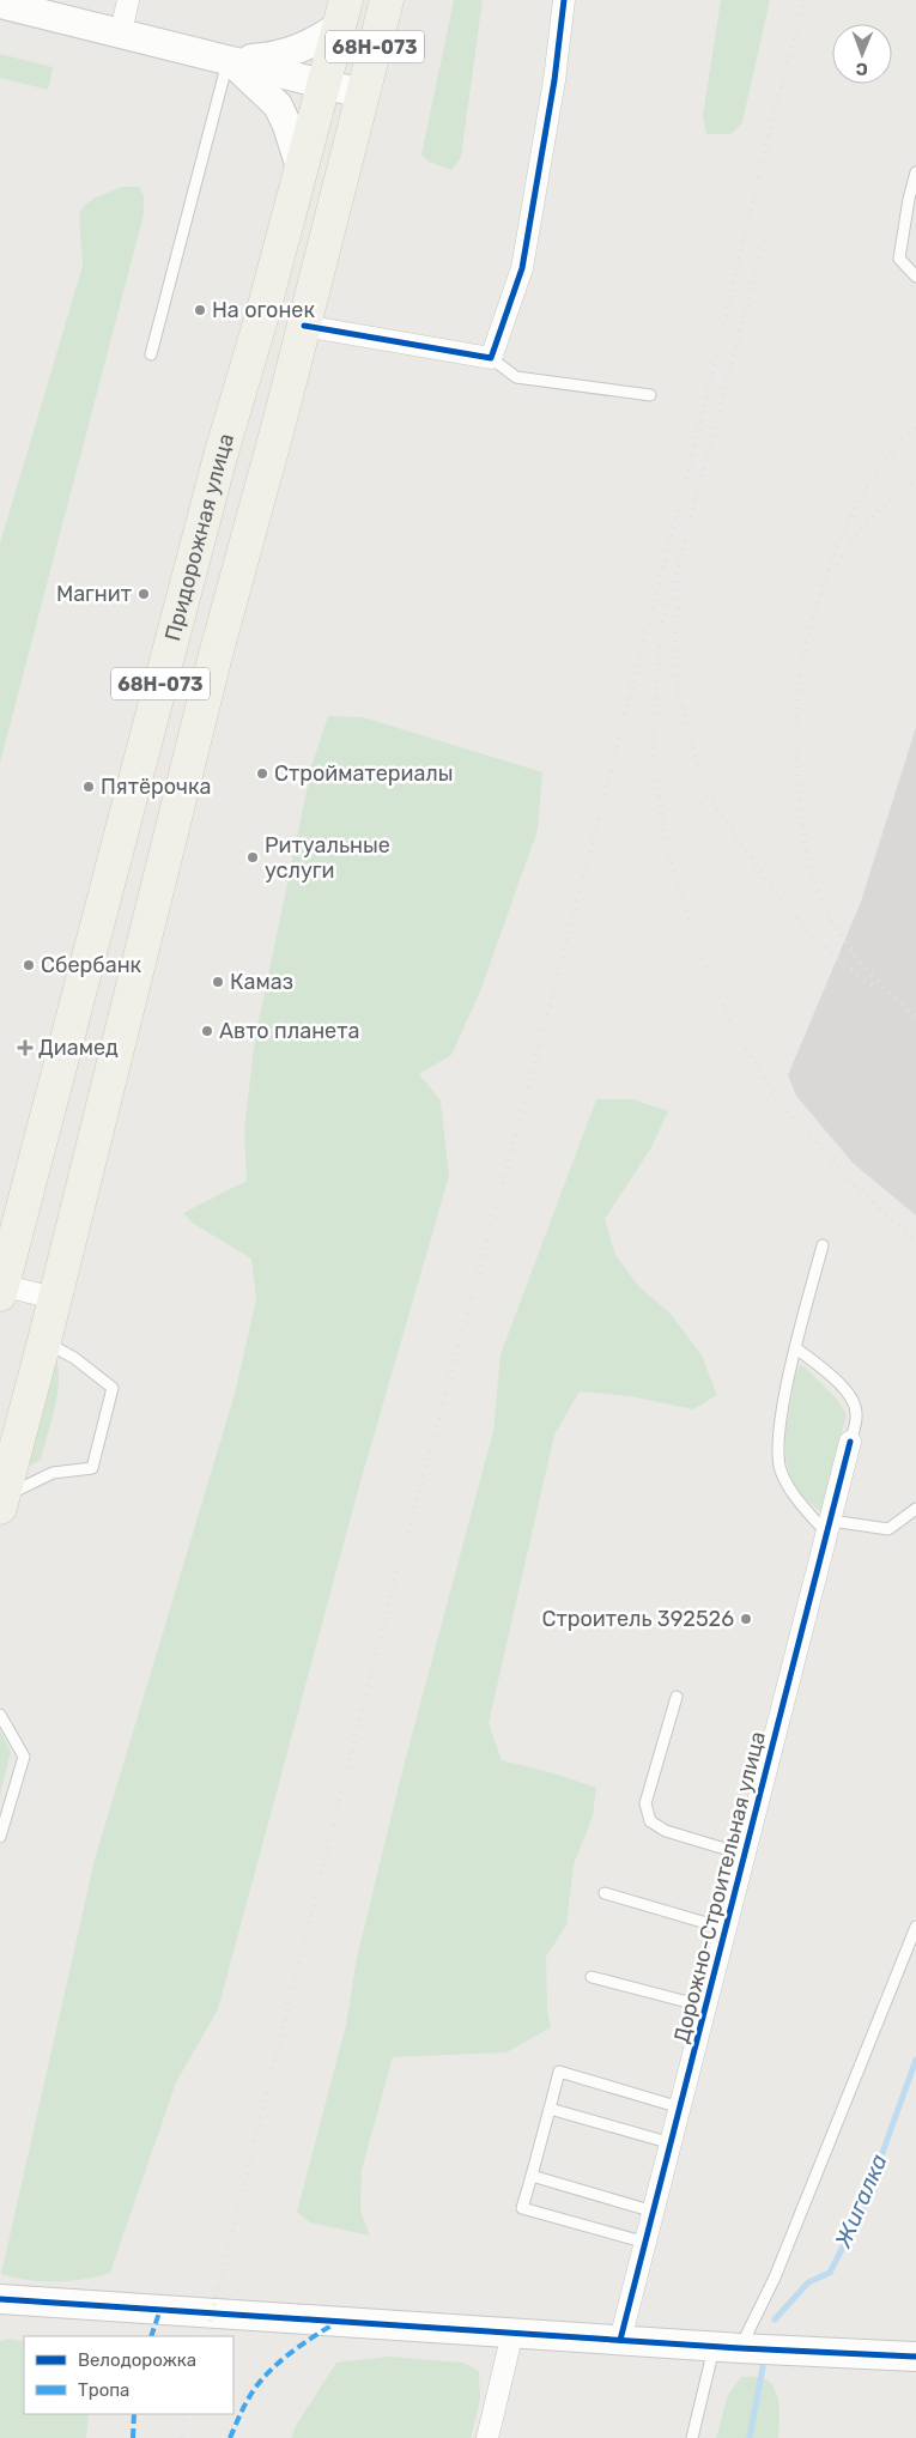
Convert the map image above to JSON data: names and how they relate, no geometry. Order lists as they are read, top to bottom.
{
  "streets": {
    "main road": ["68Н-073", "Придорожная улица"],
    "street": ["Дорожно-Строительная улица"]
  },
  "water": ["Жигалка"],
  "places": {
    "other": [
      "На огонек",
      "Магнит",
      "Стройматериалы",
      "Пятёрочка",
      "Ритуальные услуги",
      "Сбербанк",
      "Камаз",
      "Авто планета",
      "Строитель 392526"
    ],
    "health": ["Диамед"]
  },
  "legend": ["Велодорожка", "Тропа"],
  "north": "bottom"
}
